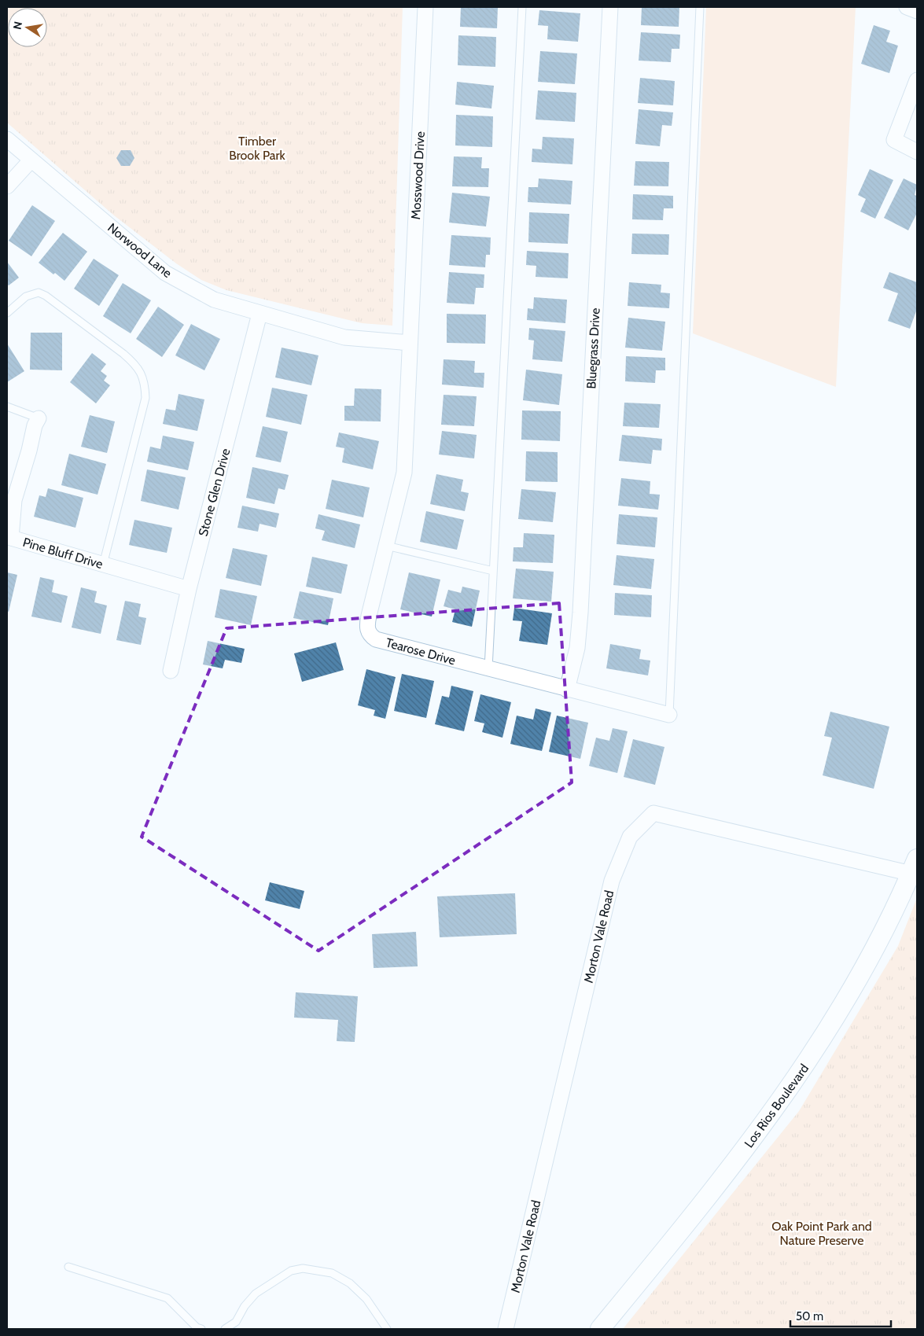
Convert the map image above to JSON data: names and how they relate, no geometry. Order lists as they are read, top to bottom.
{
  "streets": {
    "street": [
      "Mosswood Drive",
      "Norwood Lane",
      "Bluegrass Drive",
      "Stone Glen Drive",
      "Pine Bluff Drive",
      "Tearose Drive",
      "Morton Vale Road",
      "Los Rios Boulevard"
    ]
  },
  "crossings": [
    ["Mosswood Drive", "Norwood Lane"],
    ["Mosswood Drive", "Tearose Drive"],
    ["Norwood Lane", "Stone Glen Drive"],
    ["Norwood Lane", "Tearose Drive"],
    ["Bluegrass Drive", "Tearose Drive"],
    ["Stone Glen Drive", "Pine Bluff Drive"],
    ["Morton Vale Road", "Los Rios Boulevard"]
  ],
  "parks": ["Timber Brook Park", "Oak Point Park and Nature Preserve"],
  "scale_bar": "50 m",
  "north": "left"
}
